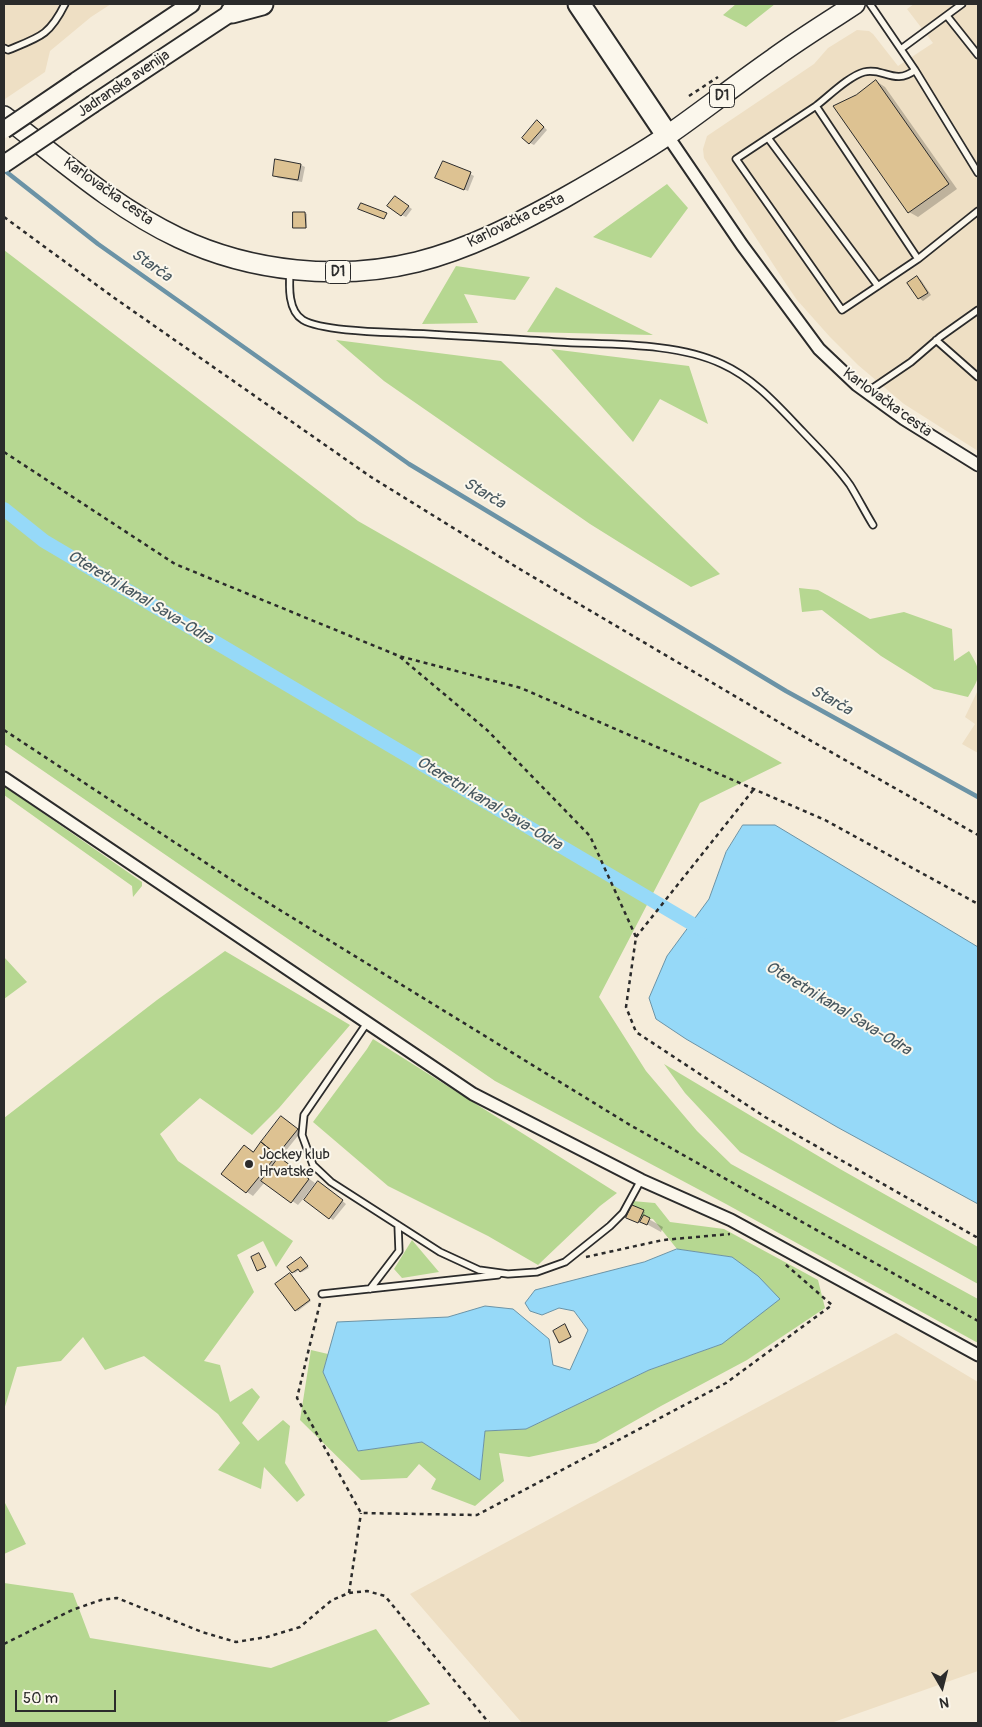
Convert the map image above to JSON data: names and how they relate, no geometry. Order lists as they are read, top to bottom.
{
  "streets": {
    "main road": ["Jadranska avenija", "D1", "Karlovačka cesta"]
  },
  "water": ["Starča", "Oteretni kanal Sava-Odra"],
  "places": ["Jockey klub Hrvatske"],
  "scale_bar": "50 m",
  "north": "bottom"
}
